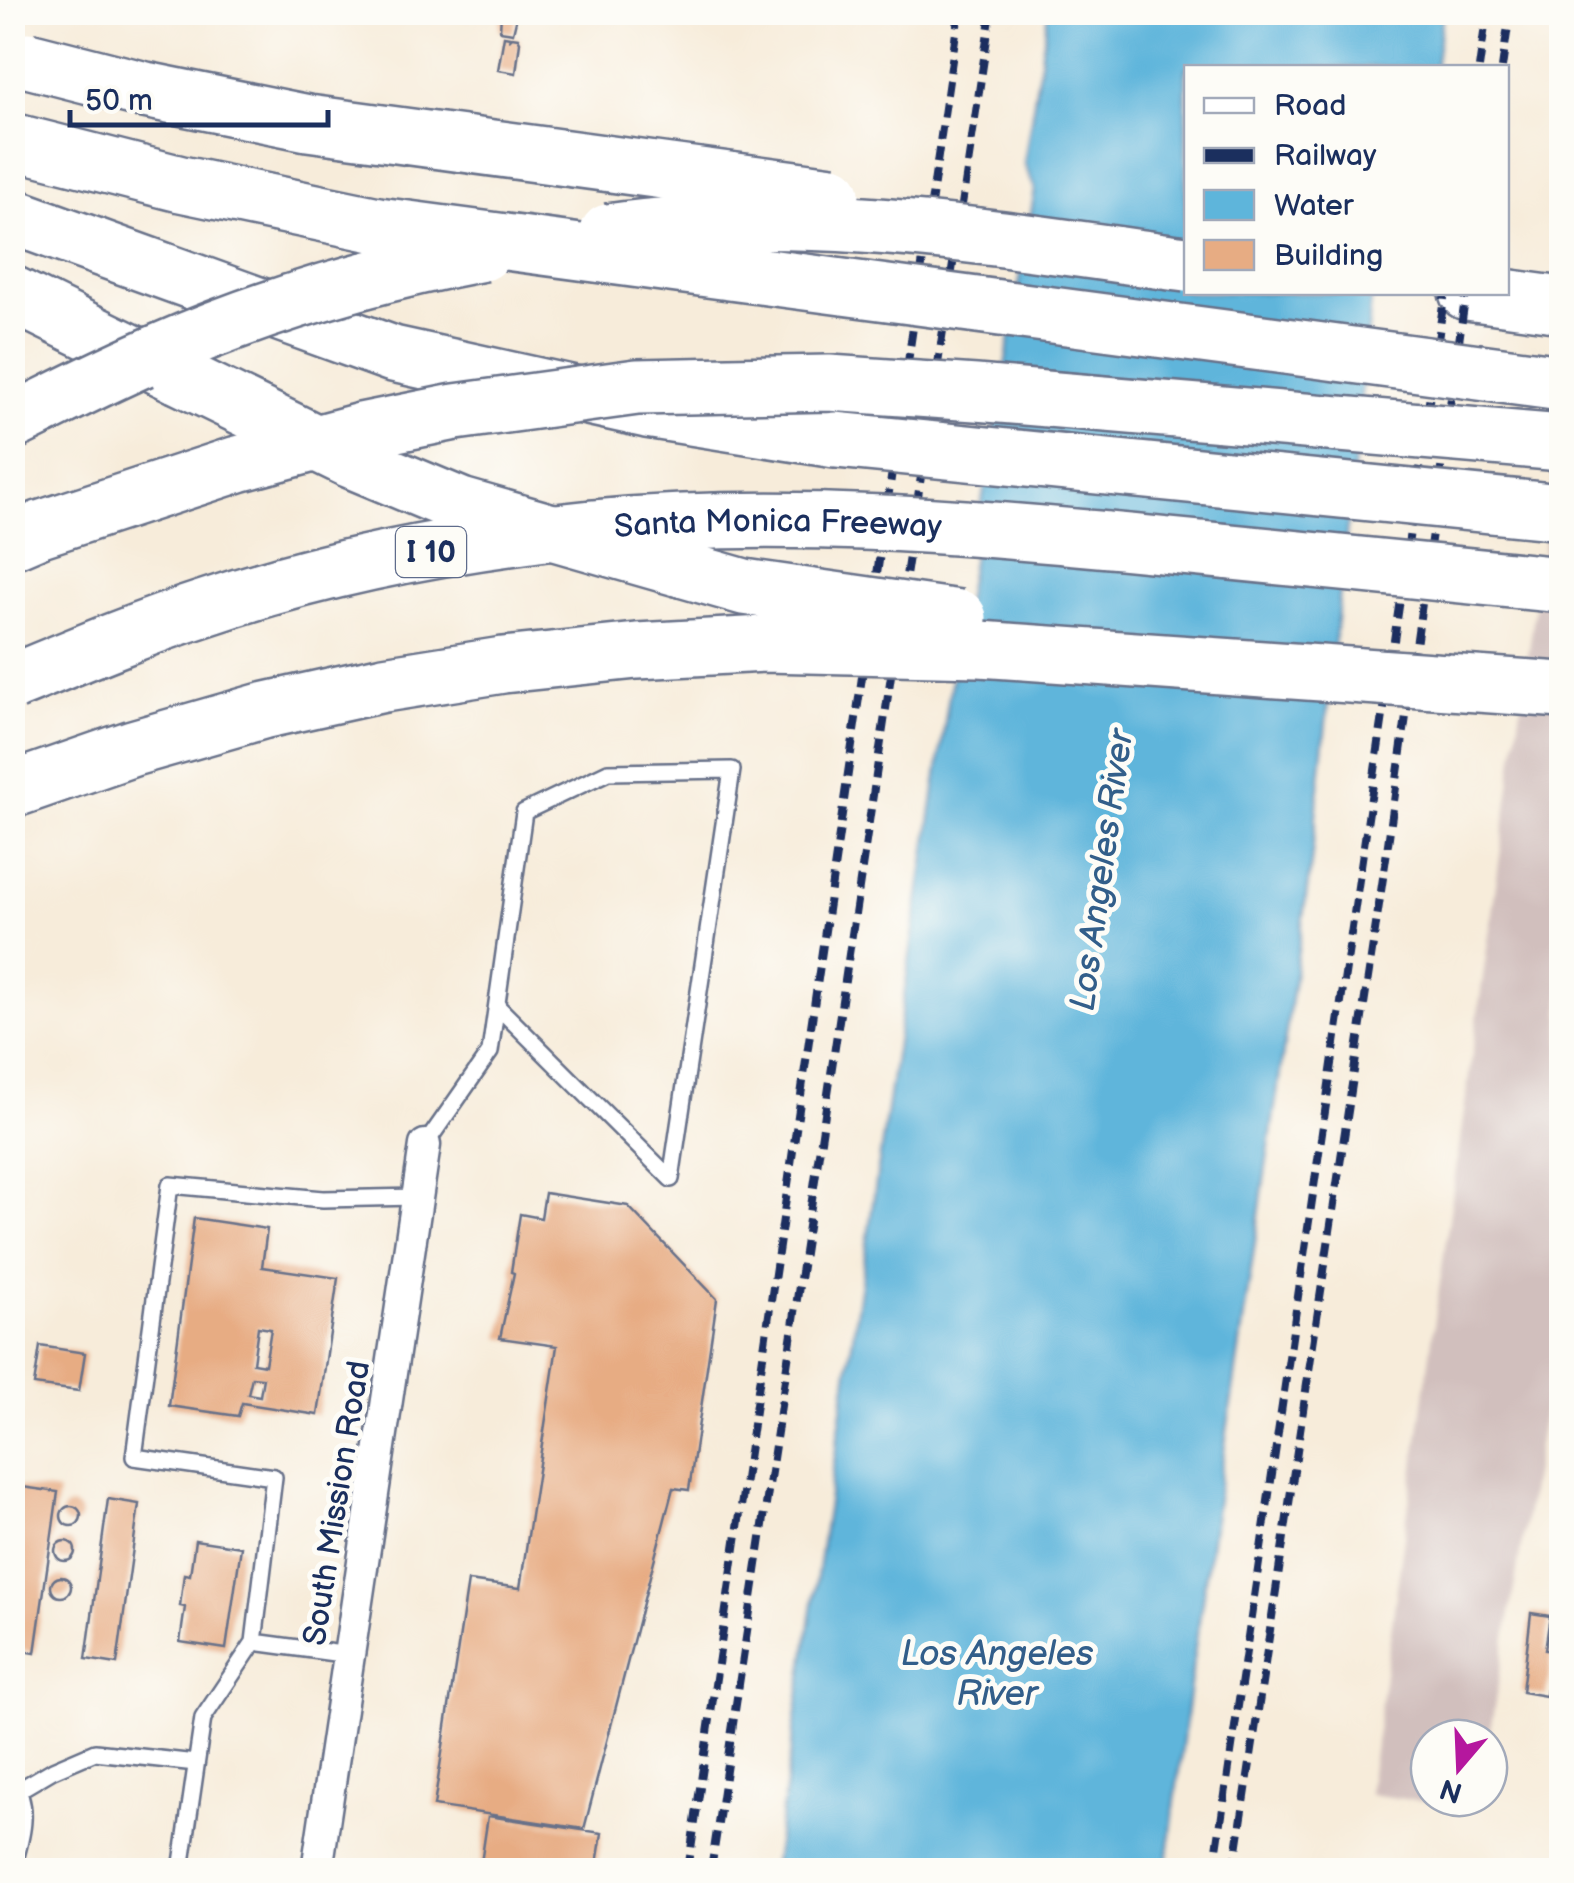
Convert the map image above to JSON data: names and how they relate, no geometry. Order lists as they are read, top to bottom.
{
  "streets": {
    "highway": ["Santa Monica Freeway", "I 10"],
    "street": ["South Mission Road"]
  },
  "water": ["Los Angeles River"],
  "legend": [
    "Road",
    "Railway",
    "Water",
    "Building"
  ],
  "scale_bar": "50 m",
  "north": "bottom"
}
